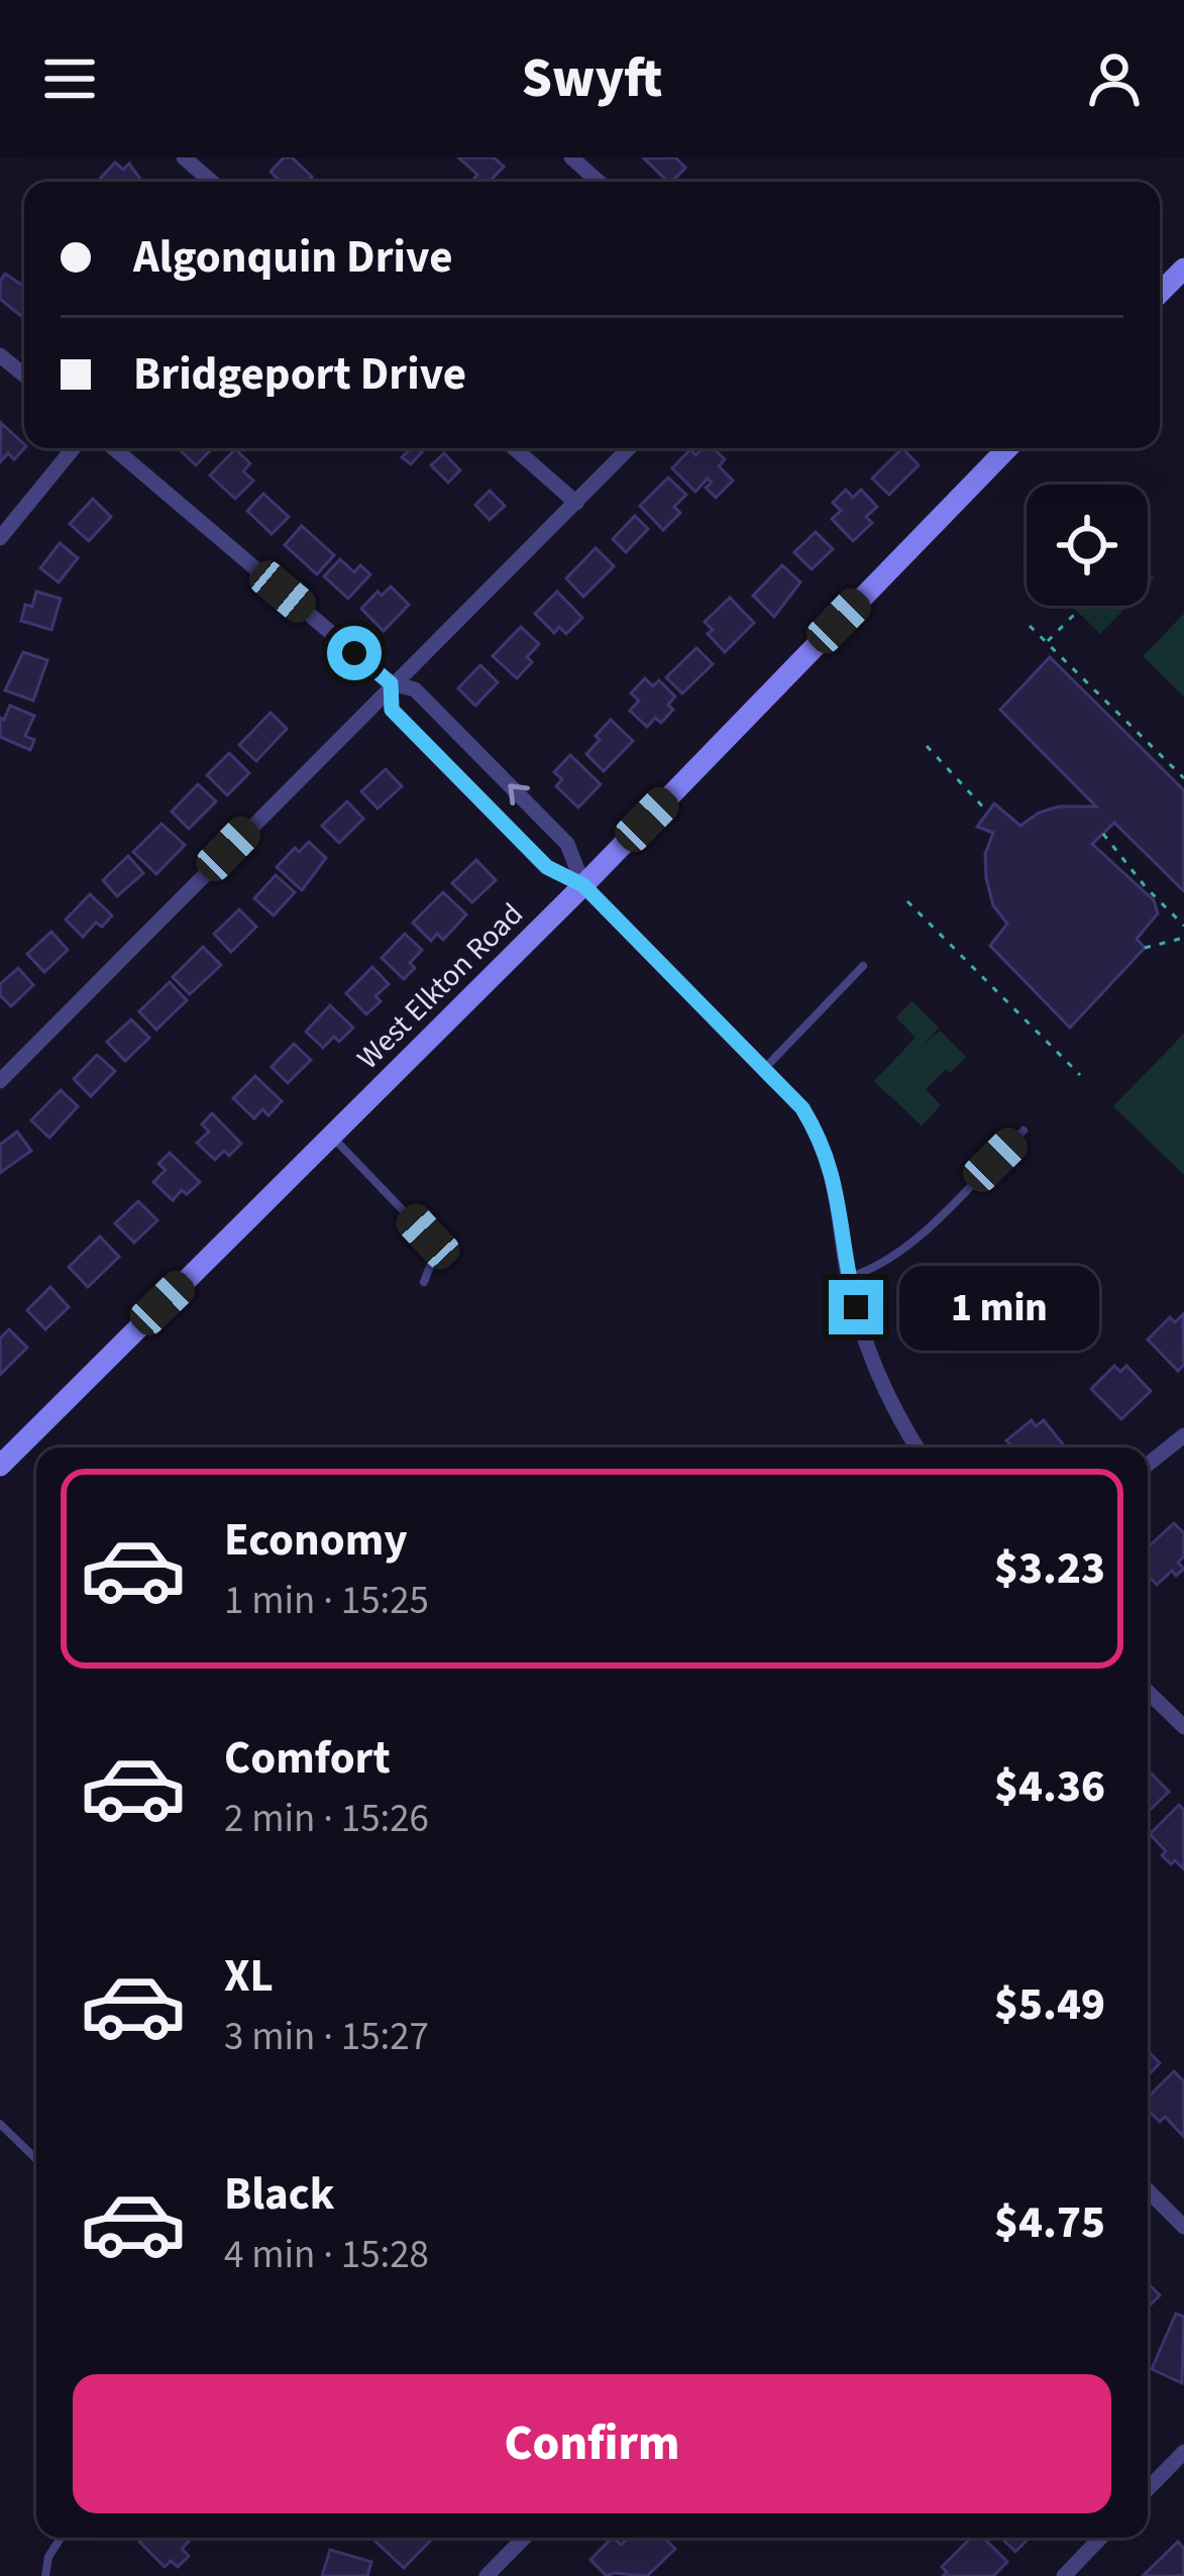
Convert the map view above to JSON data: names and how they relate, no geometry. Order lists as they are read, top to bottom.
{
  "streets": {
    "street": ["West Elkton Road"]
  },
  "page": {
    "header": "Swyft",
    "banner": ["Algonquin Drive", "Bridgeport Drive"],
    "bubble": "1 min",
    "list": [
      {
        "name": "Economy",
        "note": "1 min · 15:25",
        "value": "$3.23"
      },
      {
        "name": "Comfort",
        "note": "2 min · 15:26",
        "value": "$4.36"
      },
      {
        "name": "XL",
        "note": "3 min · 15:27",
        "value": "$5.49"
      },
      {
        "name": "Black",
        "note": "4 min · 15:28",
        "value": "$4.75"
      }
    ],
    "buttons": "Confirm"
  }
}
